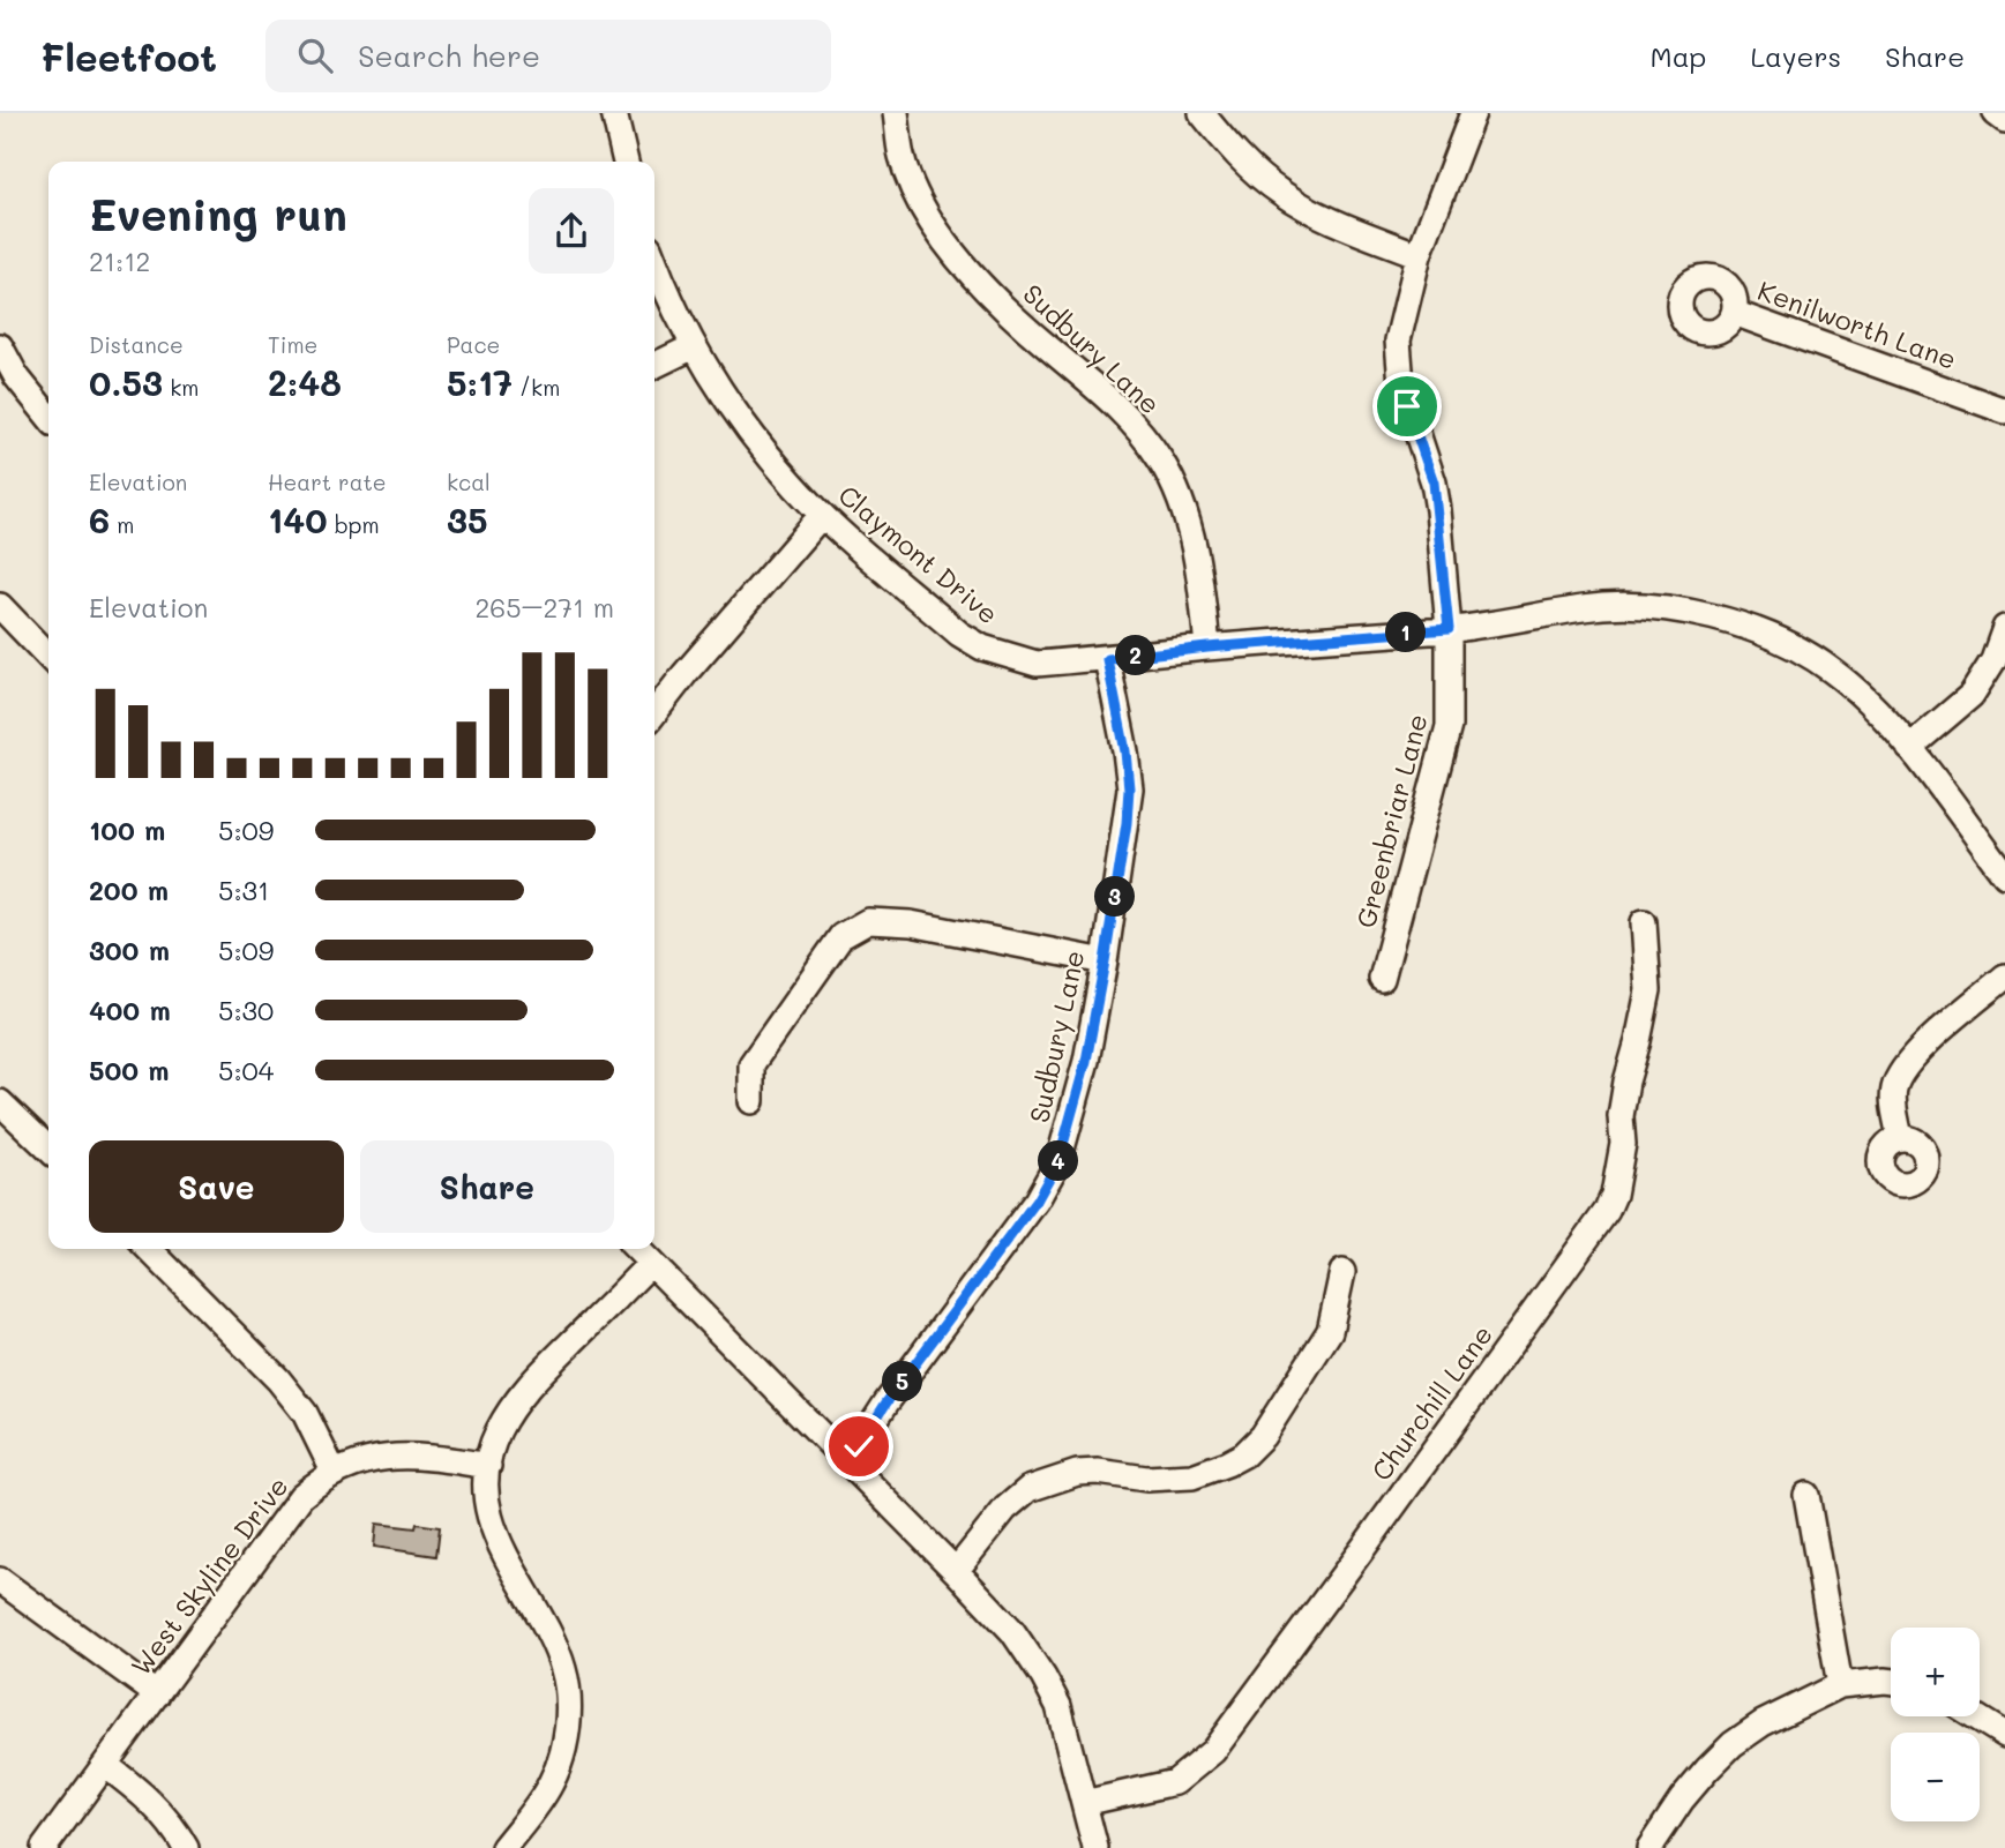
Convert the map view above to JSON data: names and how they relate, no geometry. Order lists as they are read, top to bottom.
{
  "streets": {
    "street": [
      "Kenilworth Lane",
      "Sudbury Lane",
      "Claymont Drive",
      "Greenbriar Lane",
      "Churchill Lane",
      "West Skyline Drive"
    ]
  },
  "crossings": [
    ["Sudbury Lane", "Claymont Drive"],
    ["Claymont Drive", "Greenbriar Lane"]
  ],
  "page": {
    "header": "Fleetfoot",
    "search": "Search here",
    "nav": ["Map", "Layers", "Share"],
    "heading": ["Evening run", "21:12"],
    "stats": [
      ["Distance", "0.53 km"],
      ["Time", "2:48"],
      ["Pace", "5:17 /km"],
      ["Elevation", "6 m"],
      ["Heart rate", "140 bpm"],
      ["kcal", "35"]
    ],
    "chart": ["Elevation", "265–271 m"],
    "pins": [
      "1",
      "2",
      "3",
      "4",
      "5"
    ],
    "list": [
      {
        "name": "100 m",
        "note": "5:09"
      },
      {
        "name": "200 m",
        "note": "5:31"
      },
      {
        "name": "300 m",
        "note": "5:09"
      },
      {
        "name": "400 m",
        "note": "5:30"
      },
      {
        "name": "500 m",
        "note": "5:04"
      }
    ],
    "buttons": ["Save", "Share"],
    "map_buttons": ["+", "−"]
  }
}
